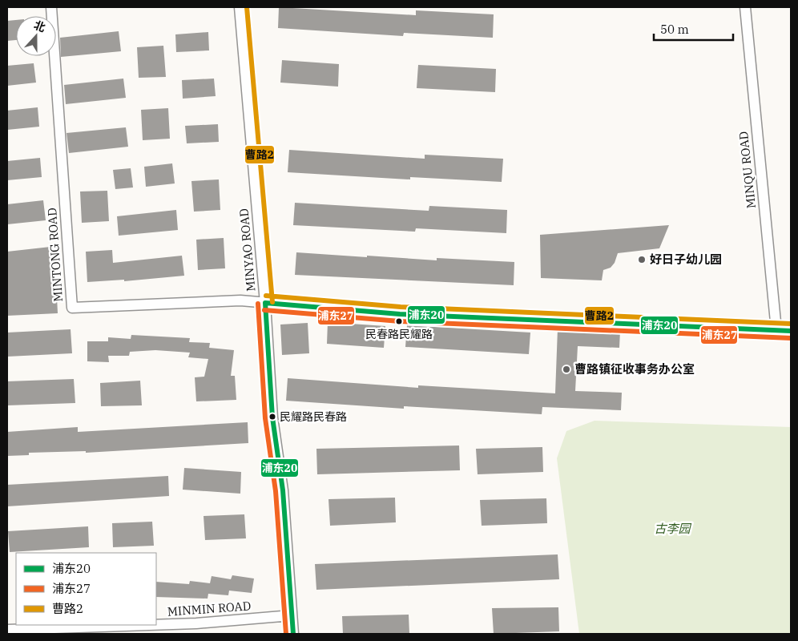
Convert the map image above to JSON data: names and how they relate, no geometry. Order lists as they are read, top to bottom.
{
  "streets": {
    "street": [
      "MINQU ROAD",
      "MINYAO ROAD",
      "MINTONG ROAD",
      "MINMIN ROAD"
    ]
  },
  "crossings": [
    ["MINYAO ROAD", "MINTONG ROAD"],
    ["MINYAO ROAD", "MINMIN ROAD"]
  ],
  "parks": ["古李园"],
  "places": [
    "好日子幼儿园",
    "民春路民耀路",
    "曹路镇征收事务办公室",
    "民耀路民春路"
  ],
  "lines": ["transit line 曹路2", "transit line 浦东20", "transit line 浦东27"],
  "legend": ["浦东20", "浦东27", "曹路2"],
  "scale_bar": "50 m",
  "north": "top"
}
